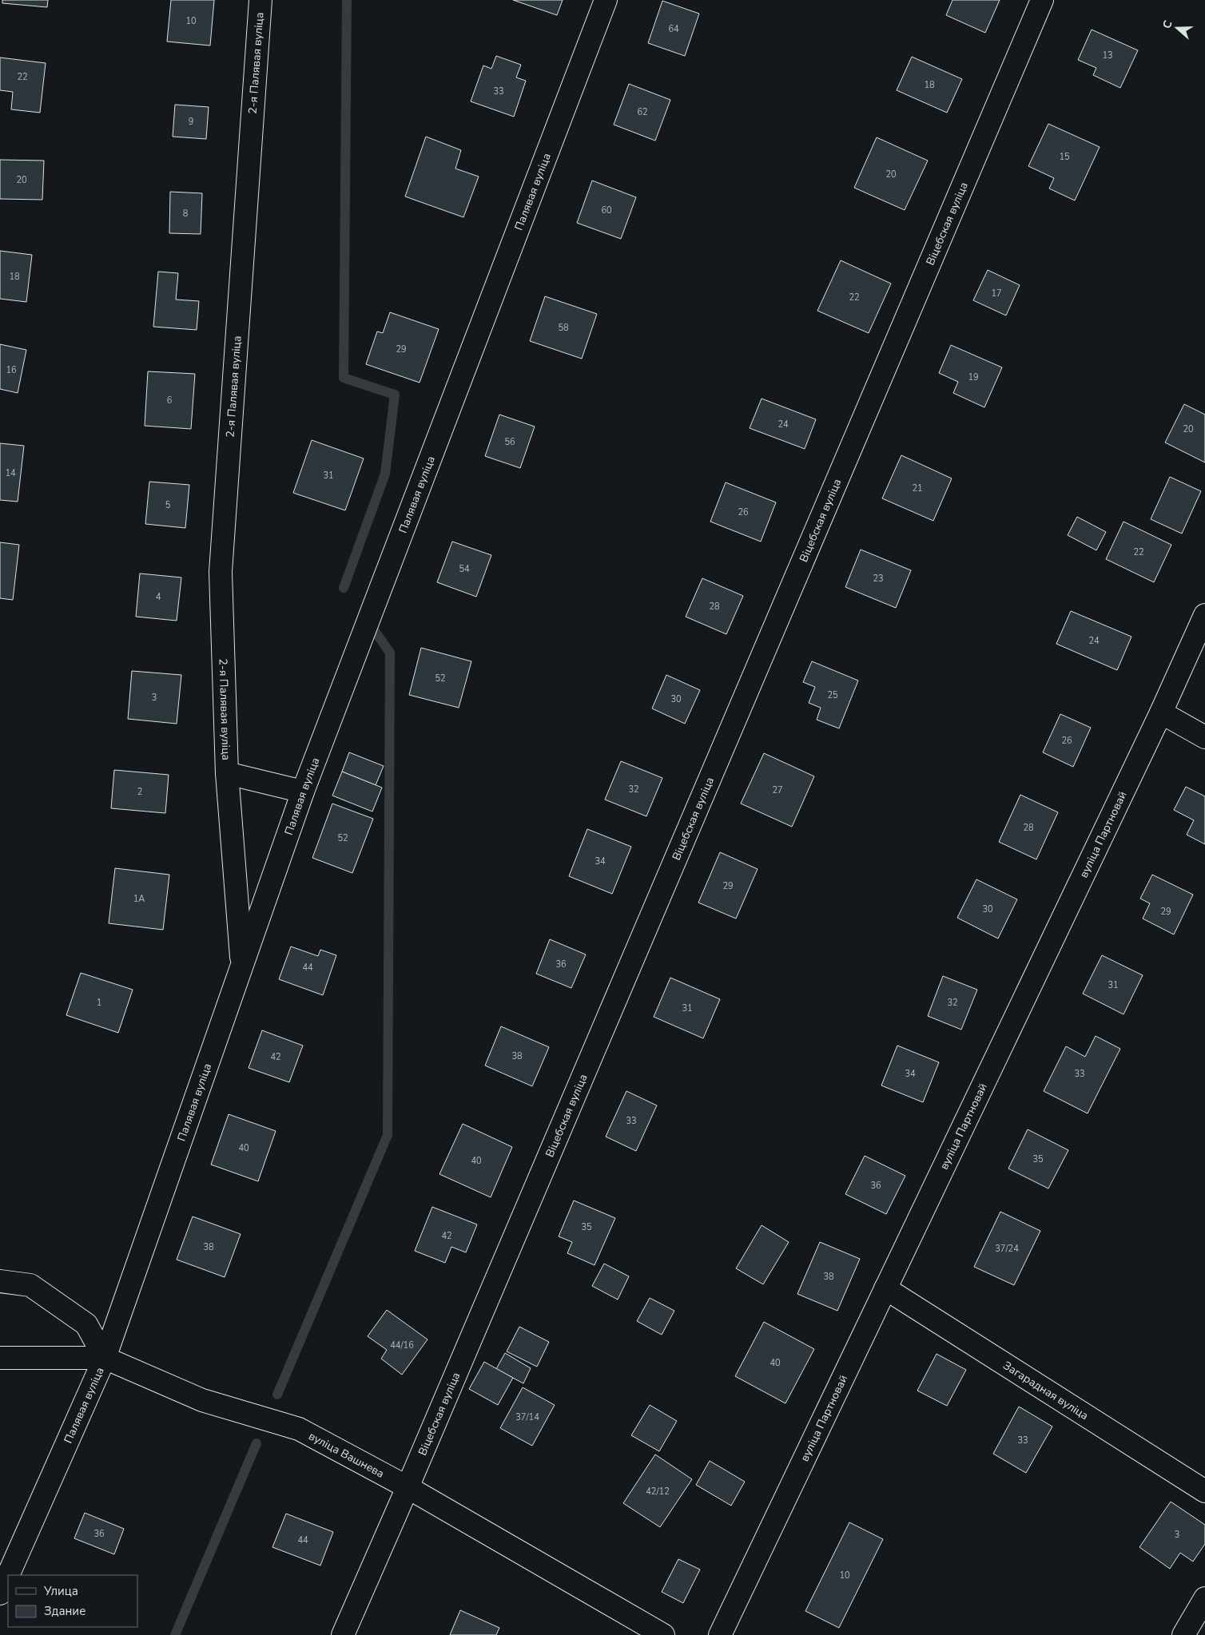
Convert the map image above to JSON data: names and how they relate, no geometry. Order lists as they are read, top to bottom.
{
  "streets": {
    "street": [
      "2-я Палявая вуліца",
      "Палявая вуліца",
      "Віцебская вуліца",
      "вуліца Партновай",
      "Загарадная вуліца",
      "вуліца Вашнева"
    ]
  },
  "crossings": [
    ["2-я Палявая вуліца", "Палявая вуліца"],
    ["Палявая вуліца", "вуліца Вашнева"],
    ["Віцебская вуліца", "вуліца Вашнева"],
    ["вуліца Партновай", "Загарадная вуліца"]
  ],
  "house_numbers": [
    "10",
    "64",
    "13",
    "22",
    "18",
    "33",
    "62",
    "9",
    "15",
    "20",
    "20",
    "60",
    "8",
    "18",
    "17",
    "22",
    "58",
    "29",
    "16",
    "19",
    "6",
    "24",
    "20",
    "56",
    "14",
    "31",
    "21",
    "5",
    "26",
    "22",
    "54",
    "23",
    "4",
    "28",
    "24",
    "52",
    "25",
    "3",
    "30",
    "26",
    "32",
    "27",
    "2",
    "28",
    "52",
    "34",
    "29",
    "1А",
    "30",
    "29",
    "36",
    "44",
    "31",
    "1",
    "32",
    "31",
    "38",
    "42",
    "34",
    "33",
    "33",
    "40",
    "35",
    "40",
    "36",
    "35",
    "42",
    "38",
    "37/24",
    "38",
    "44/16",
    "40",
    "37/14",
    "33",
    "42/12",
    "36",
    "3",
    "44",
    "10"
  ],
  "legend": ["Улица", "Здание"],
  "north": "left"
}
